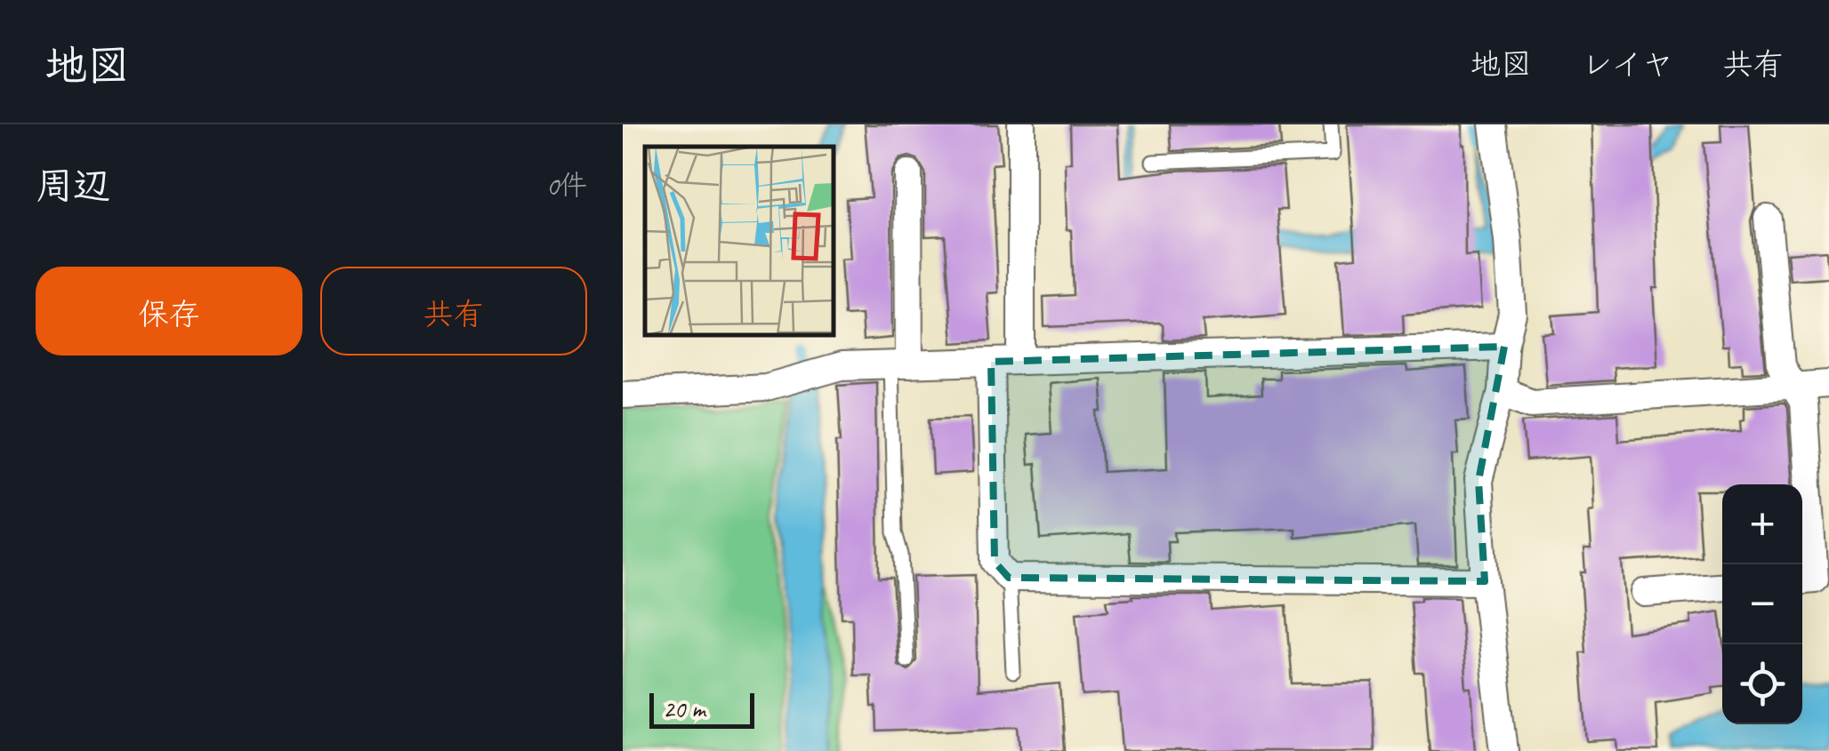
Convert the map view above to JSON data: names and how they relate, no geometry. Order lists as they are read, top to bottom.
{
  "scale_bar": "20 m",
  "page": {
    "header": "地図",
    "nav": ["地図", "レイヤ", "共有"],
    "heading": ["周辺", "0件"],
    "buttons": ["保存", "共有"],
    "map_buttons": ["+", "−"],
    "scale": "20 m"
  }
}
